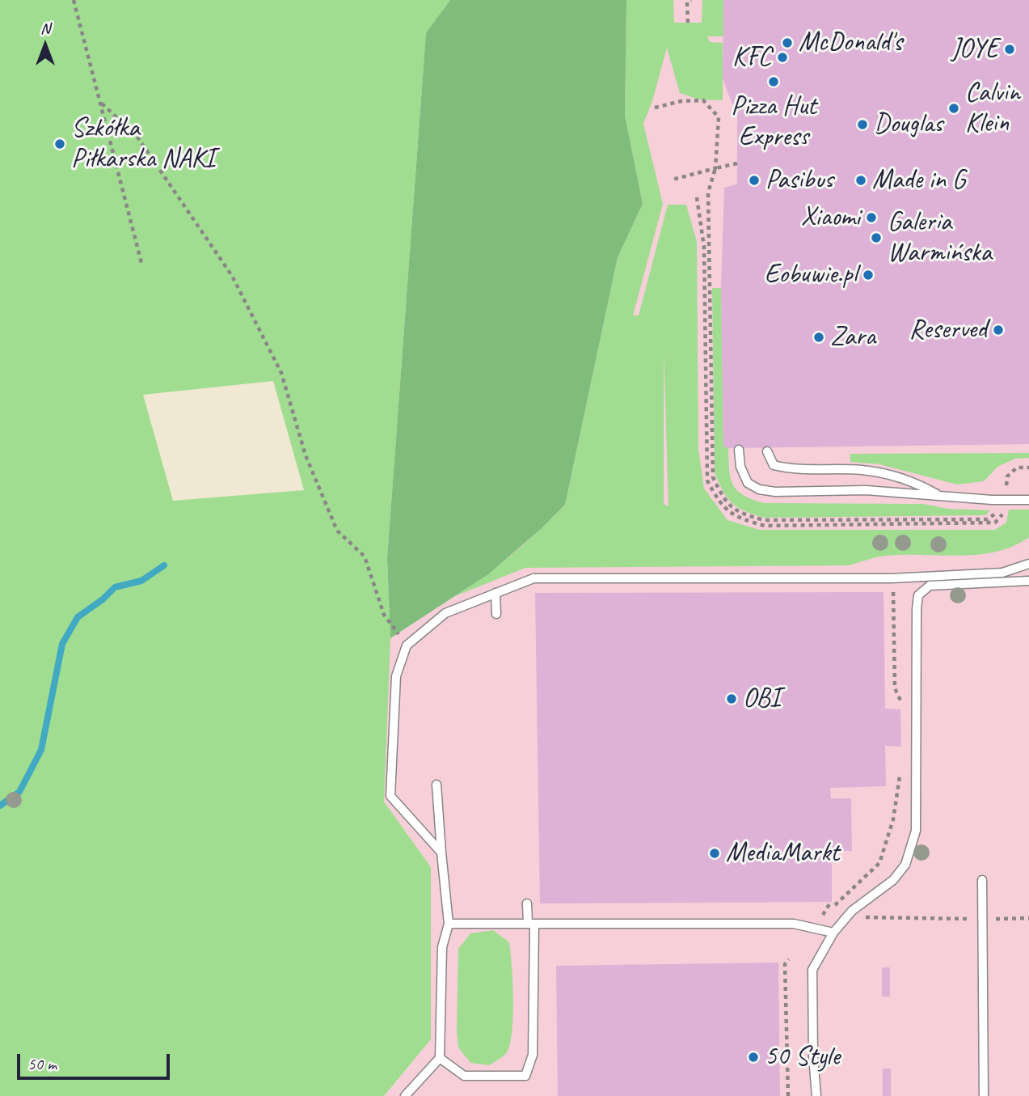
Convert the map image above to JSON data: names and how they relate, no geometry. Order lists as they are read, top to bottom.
{
  "places": [
    "McDonald's",
    "JOYE",
    "KFC",
    "Pizza Hut Express",
    "Calvin Klein",
    "Douglas",
    "Szkółka Piłkarska NAKI",
    "Pasibus",
    "Made in G",
    "Xiaomi",
    "Galeria Warmińska",
    "Eobuwie.pl",
    "Reserved",
    "Zara",
    "OBI",
    "MediaMarkt",
    "50 Style"
  ],
  "scale_bar": "50 m",
  "north": "top"
}
